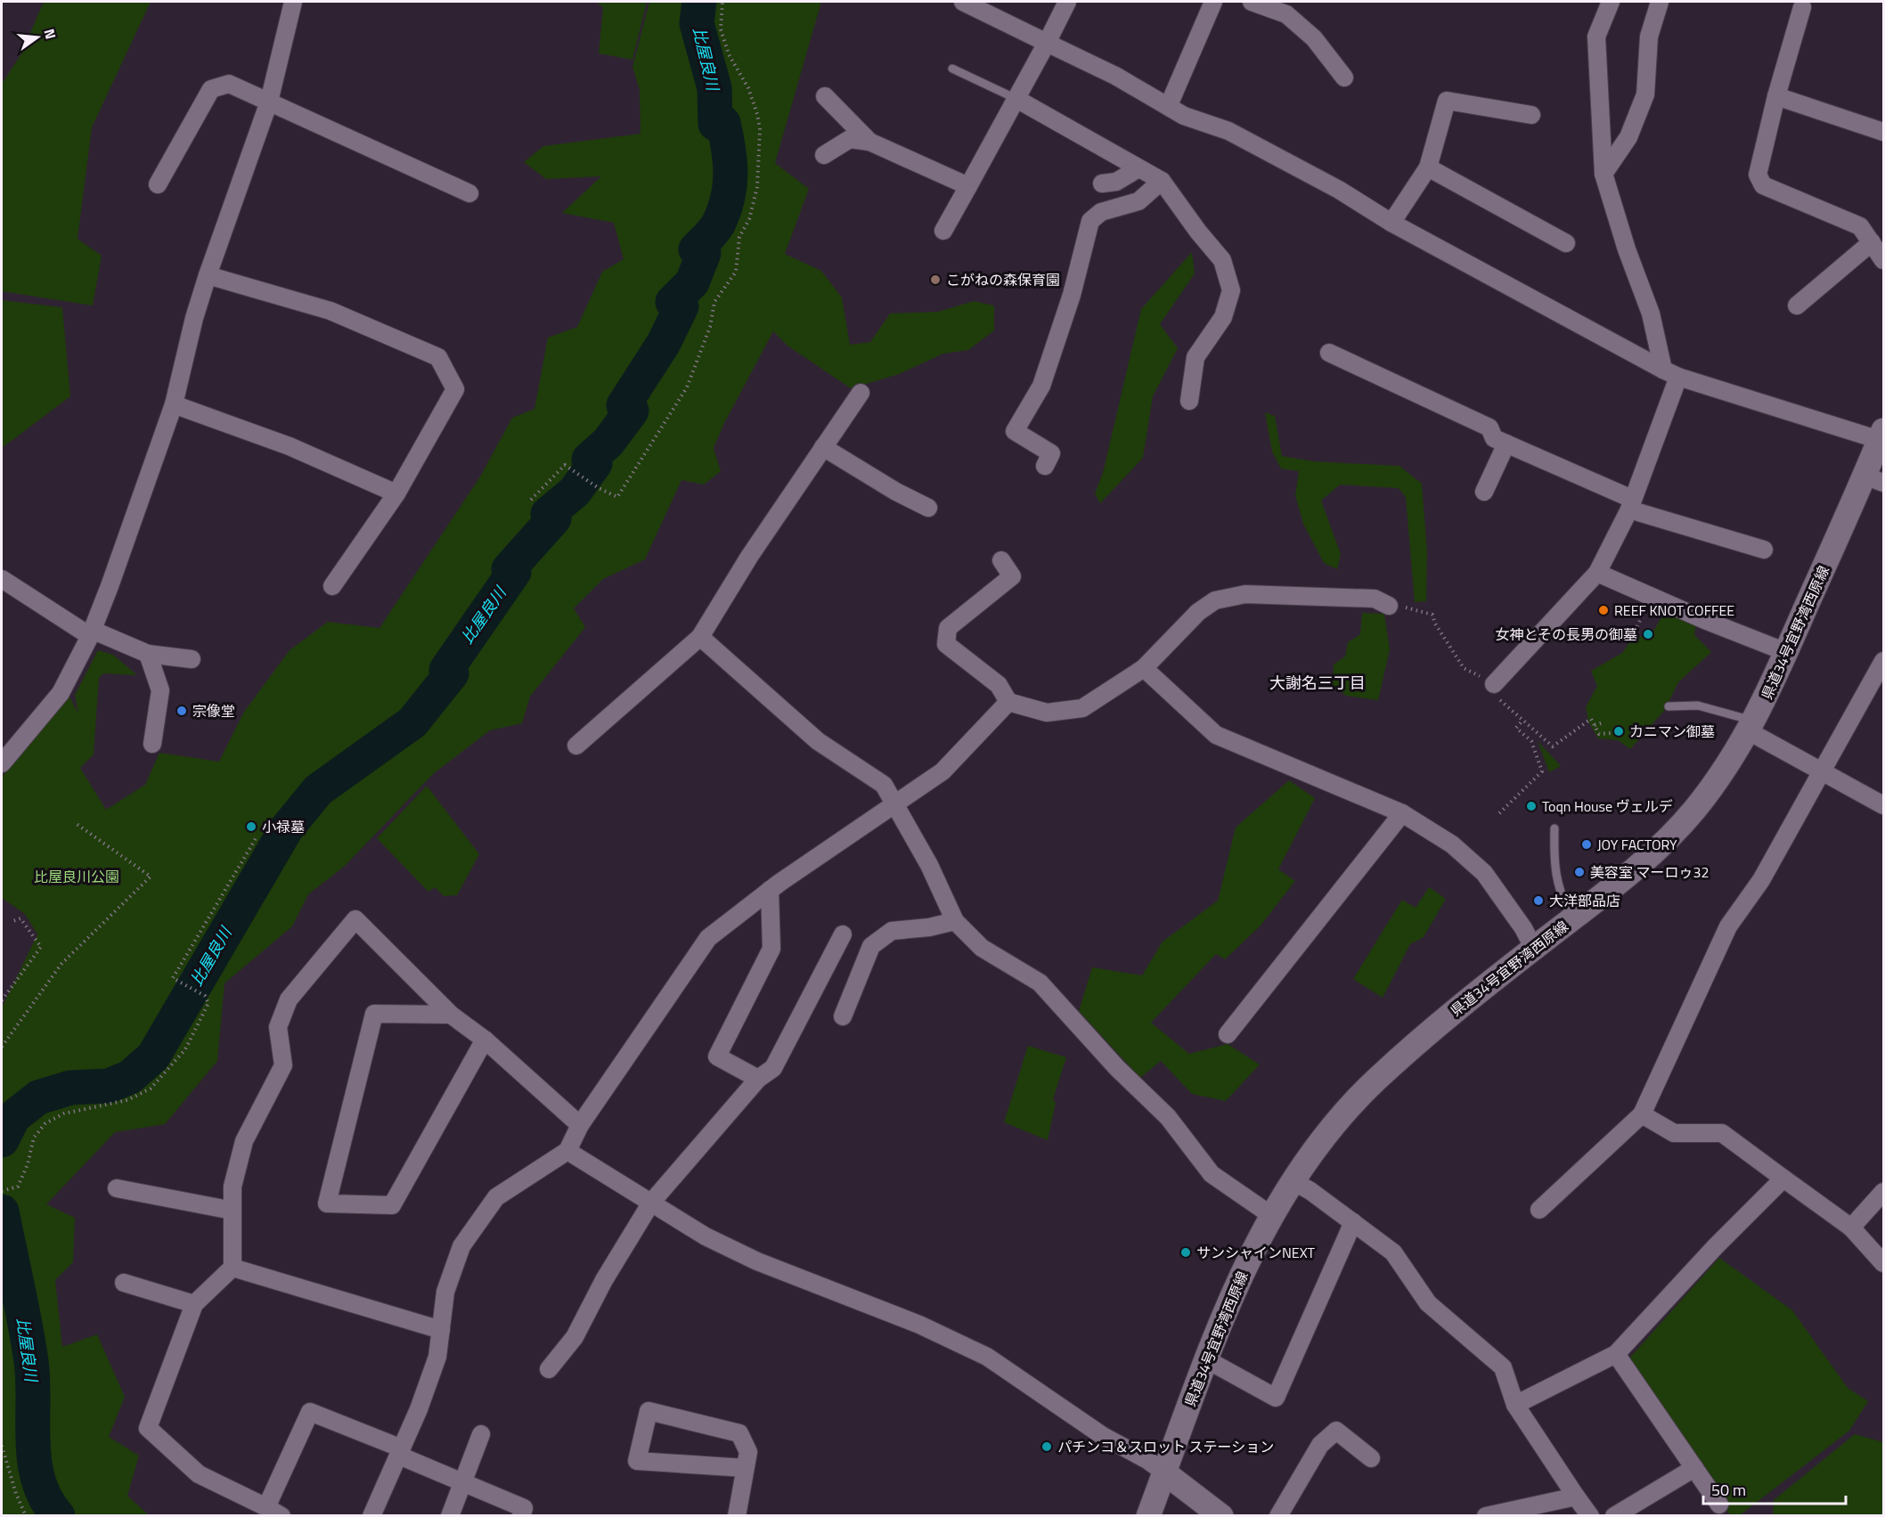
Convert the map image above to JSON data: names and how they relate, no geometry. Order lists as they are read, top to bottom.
{
  "streets": {
    "main road": ["県道34号宜野湾西原線"]
  },
  "districts": ["大謝名三丁目"],
  "water": ["比屋良川"],
  "parks": ["比屋良川公園"],
  "places": [
    "こがねの森保育園",
    "REEF KNOT COFFEE",
    "女神とその長男の御墓",
    "宗像堂",
    "カニマン御墓",
    "Toqn House ヴェルデ",
    "小禄墓",
    "JOY FACTORY",
    "美容室 マーロゥ32",
    "大洋部品店",
    "サンシャインNEXT",
    "パチンコ＆スロット ステーション"
  ],
  "scale_bar": "50 m",
  "north": "right"
}
